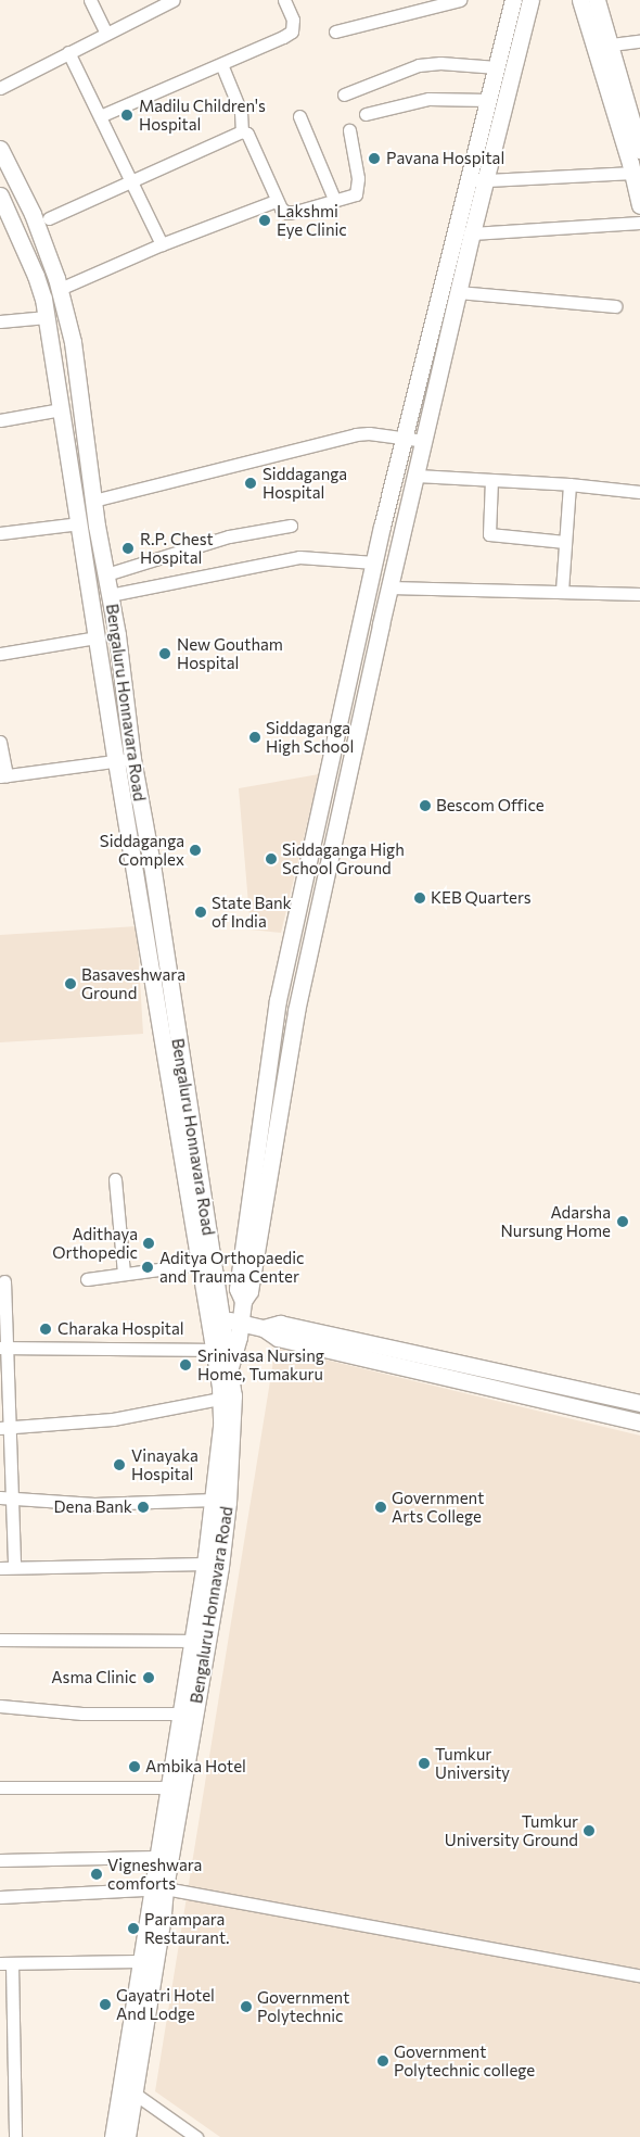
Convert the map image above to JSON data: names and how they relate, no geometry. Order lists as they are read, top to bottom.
{
  "streets": {
    "main road": ["Bengaluru Honnavara Road"]
  },
  "places": [
    "Madilu Children's Hospital",
    "Pavana Hospital",
    "Lakshmi Eye Clinic",
    "Siddaganga Hospital",
    "R.P. Chest Hospital",
    "New Goutham Hospital",
    "Siddaganga High School",
    "Bescom Office",
    "Siddaganga Complex",
    "Siddaganga High School Ground",
    "KEB Quarters",
    "State Bank of India",
    "Basaveshwara Ground",
    "Adarsha Nursung Home",
    "Adithaya Orthopedic",
    "Aditya Orthopaedic and Trauma Center",
    "Charaka Hospital",
    "Srinivasa Nursing Home, Tumakuru",
    "Vinayaka Hospital",
    "Dena Bank",
    "Government Arts College",
    "Asma Clinic",
    "Tumkur University",
    "Ambika Hotel",
    "Tumkur University Ground",
    "Vigneshwara comforts",
    "Parampara Restaurant.",
    "Gayatri Hotel And Lodge",
    "Government Polytechnic",
    "Government Polytechnic college"
  ]
}
